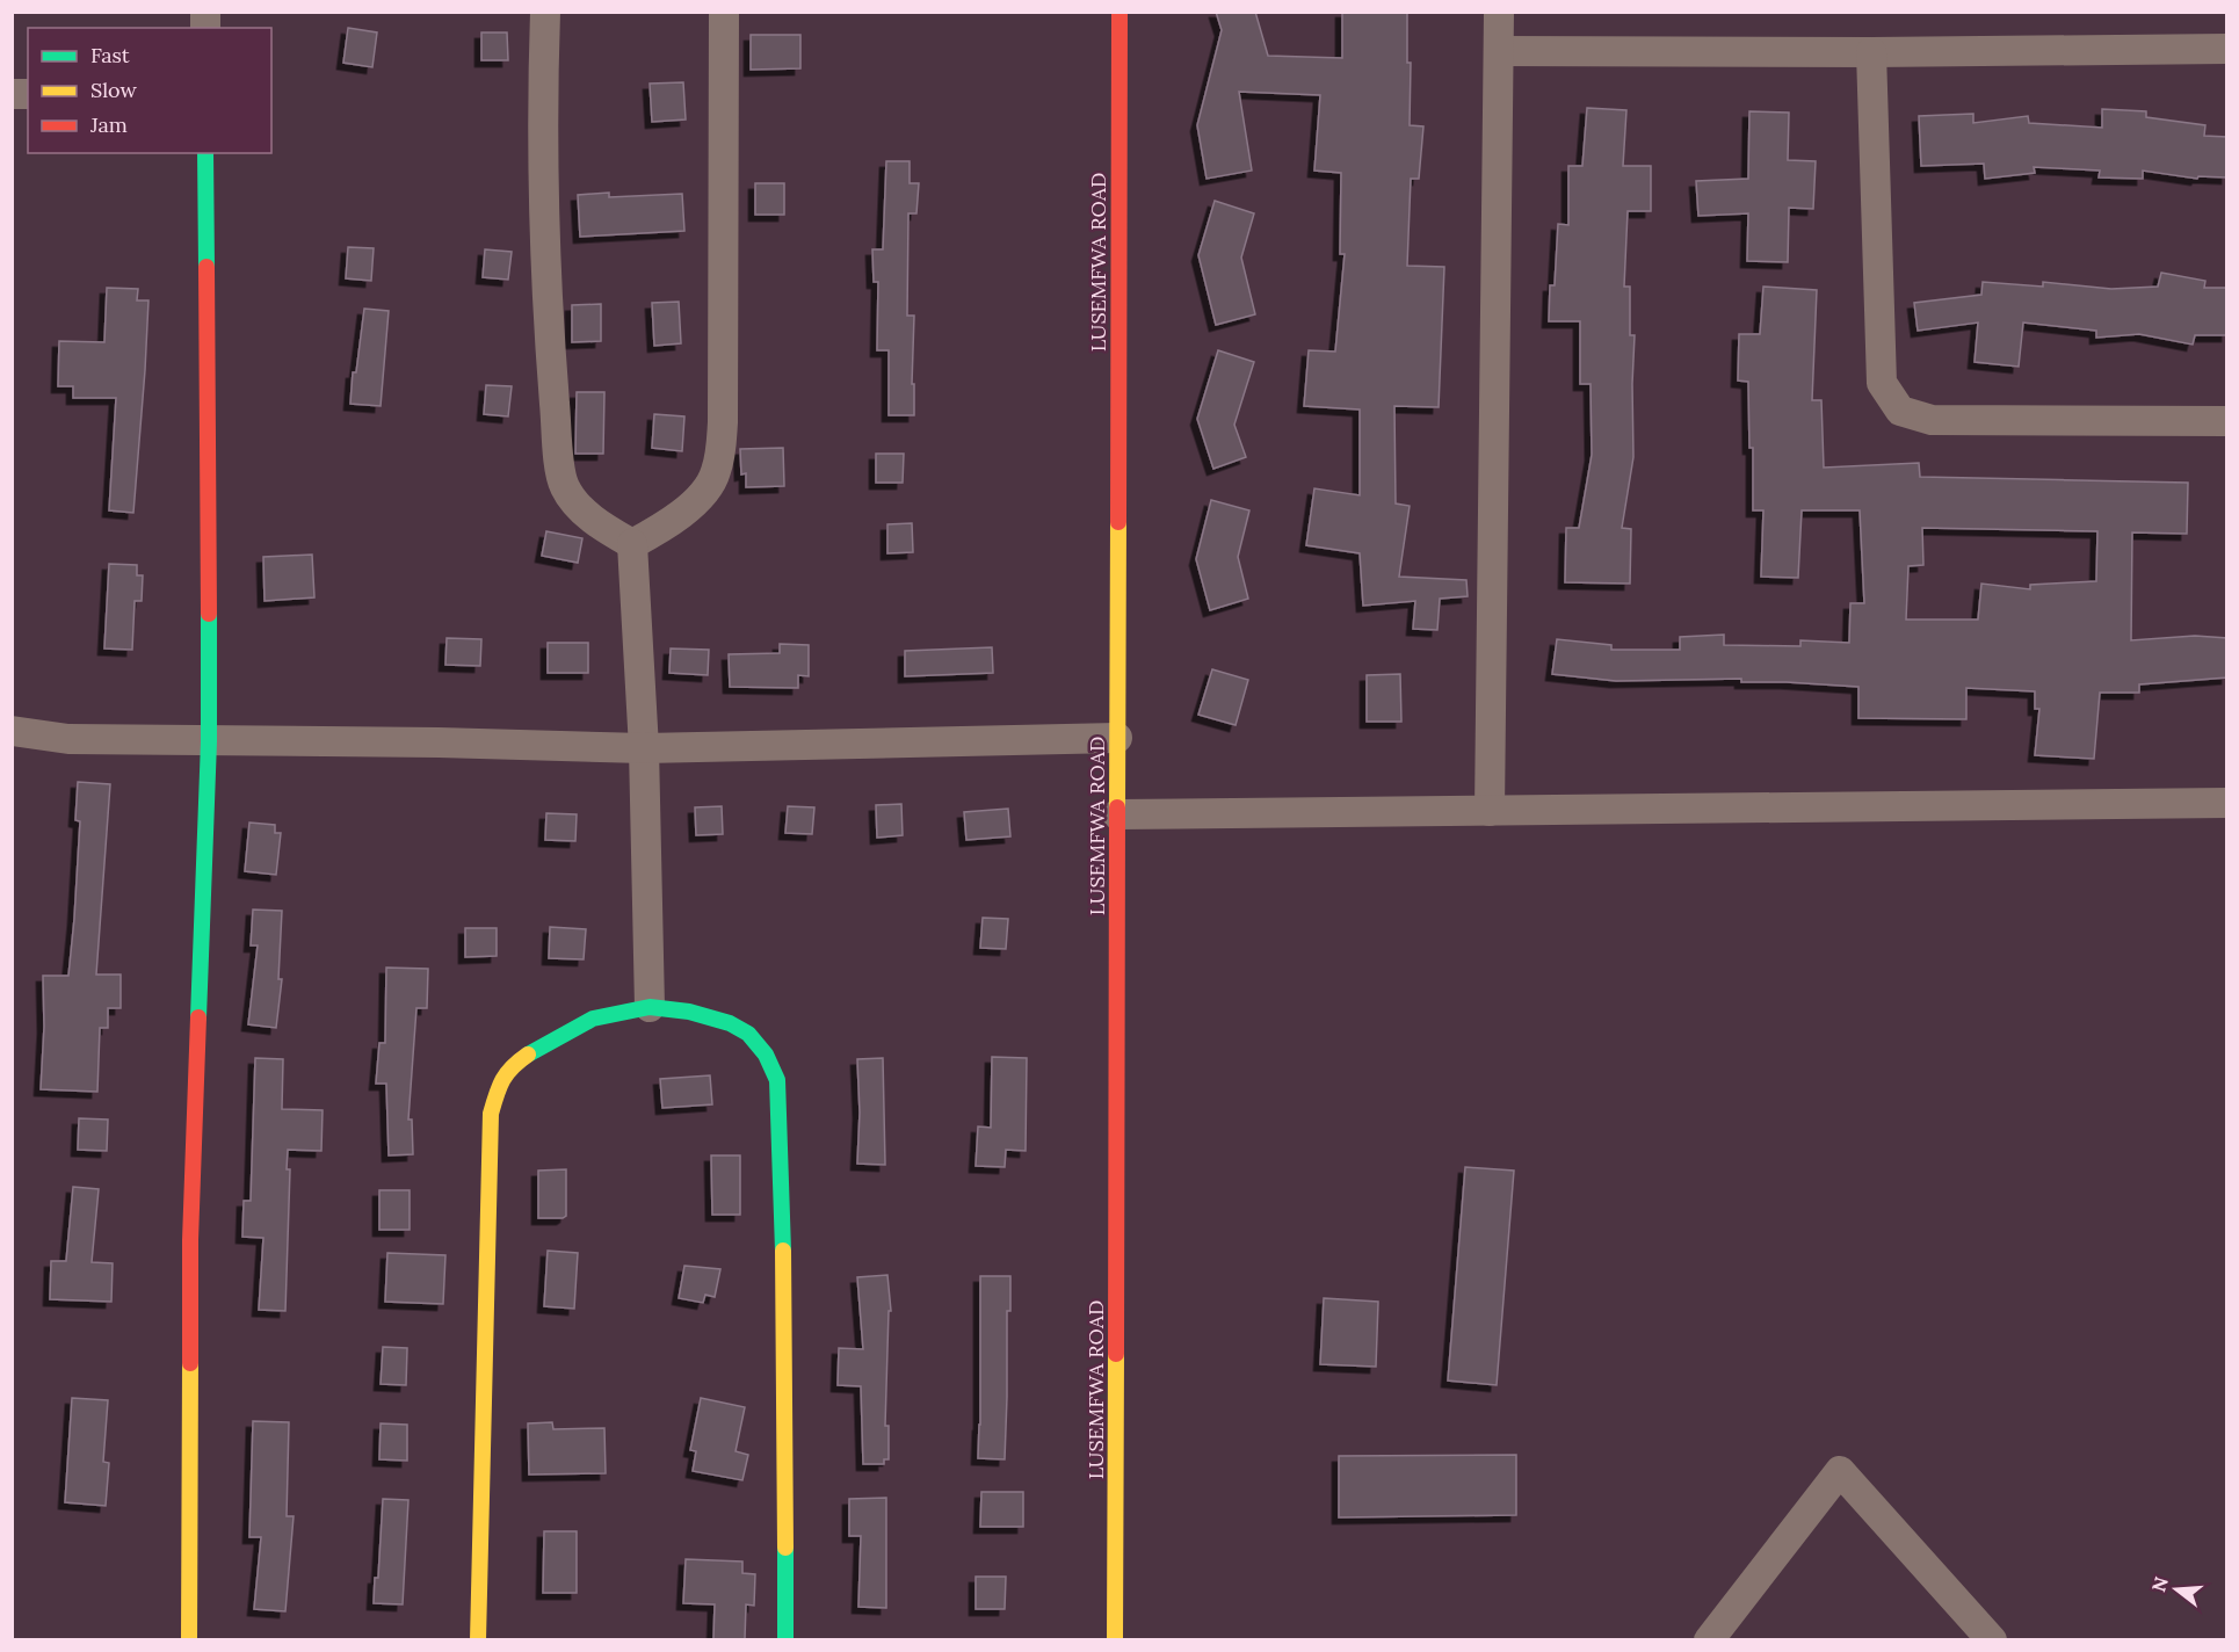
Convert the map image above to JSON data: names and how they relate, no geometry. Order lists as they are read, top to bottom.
{
  "streets": {
    "street": ["LUSEMFWA ROAD"]
  },
  "legend": ["Fast", "Slow", "Jam"],
  "north": "left"
}
